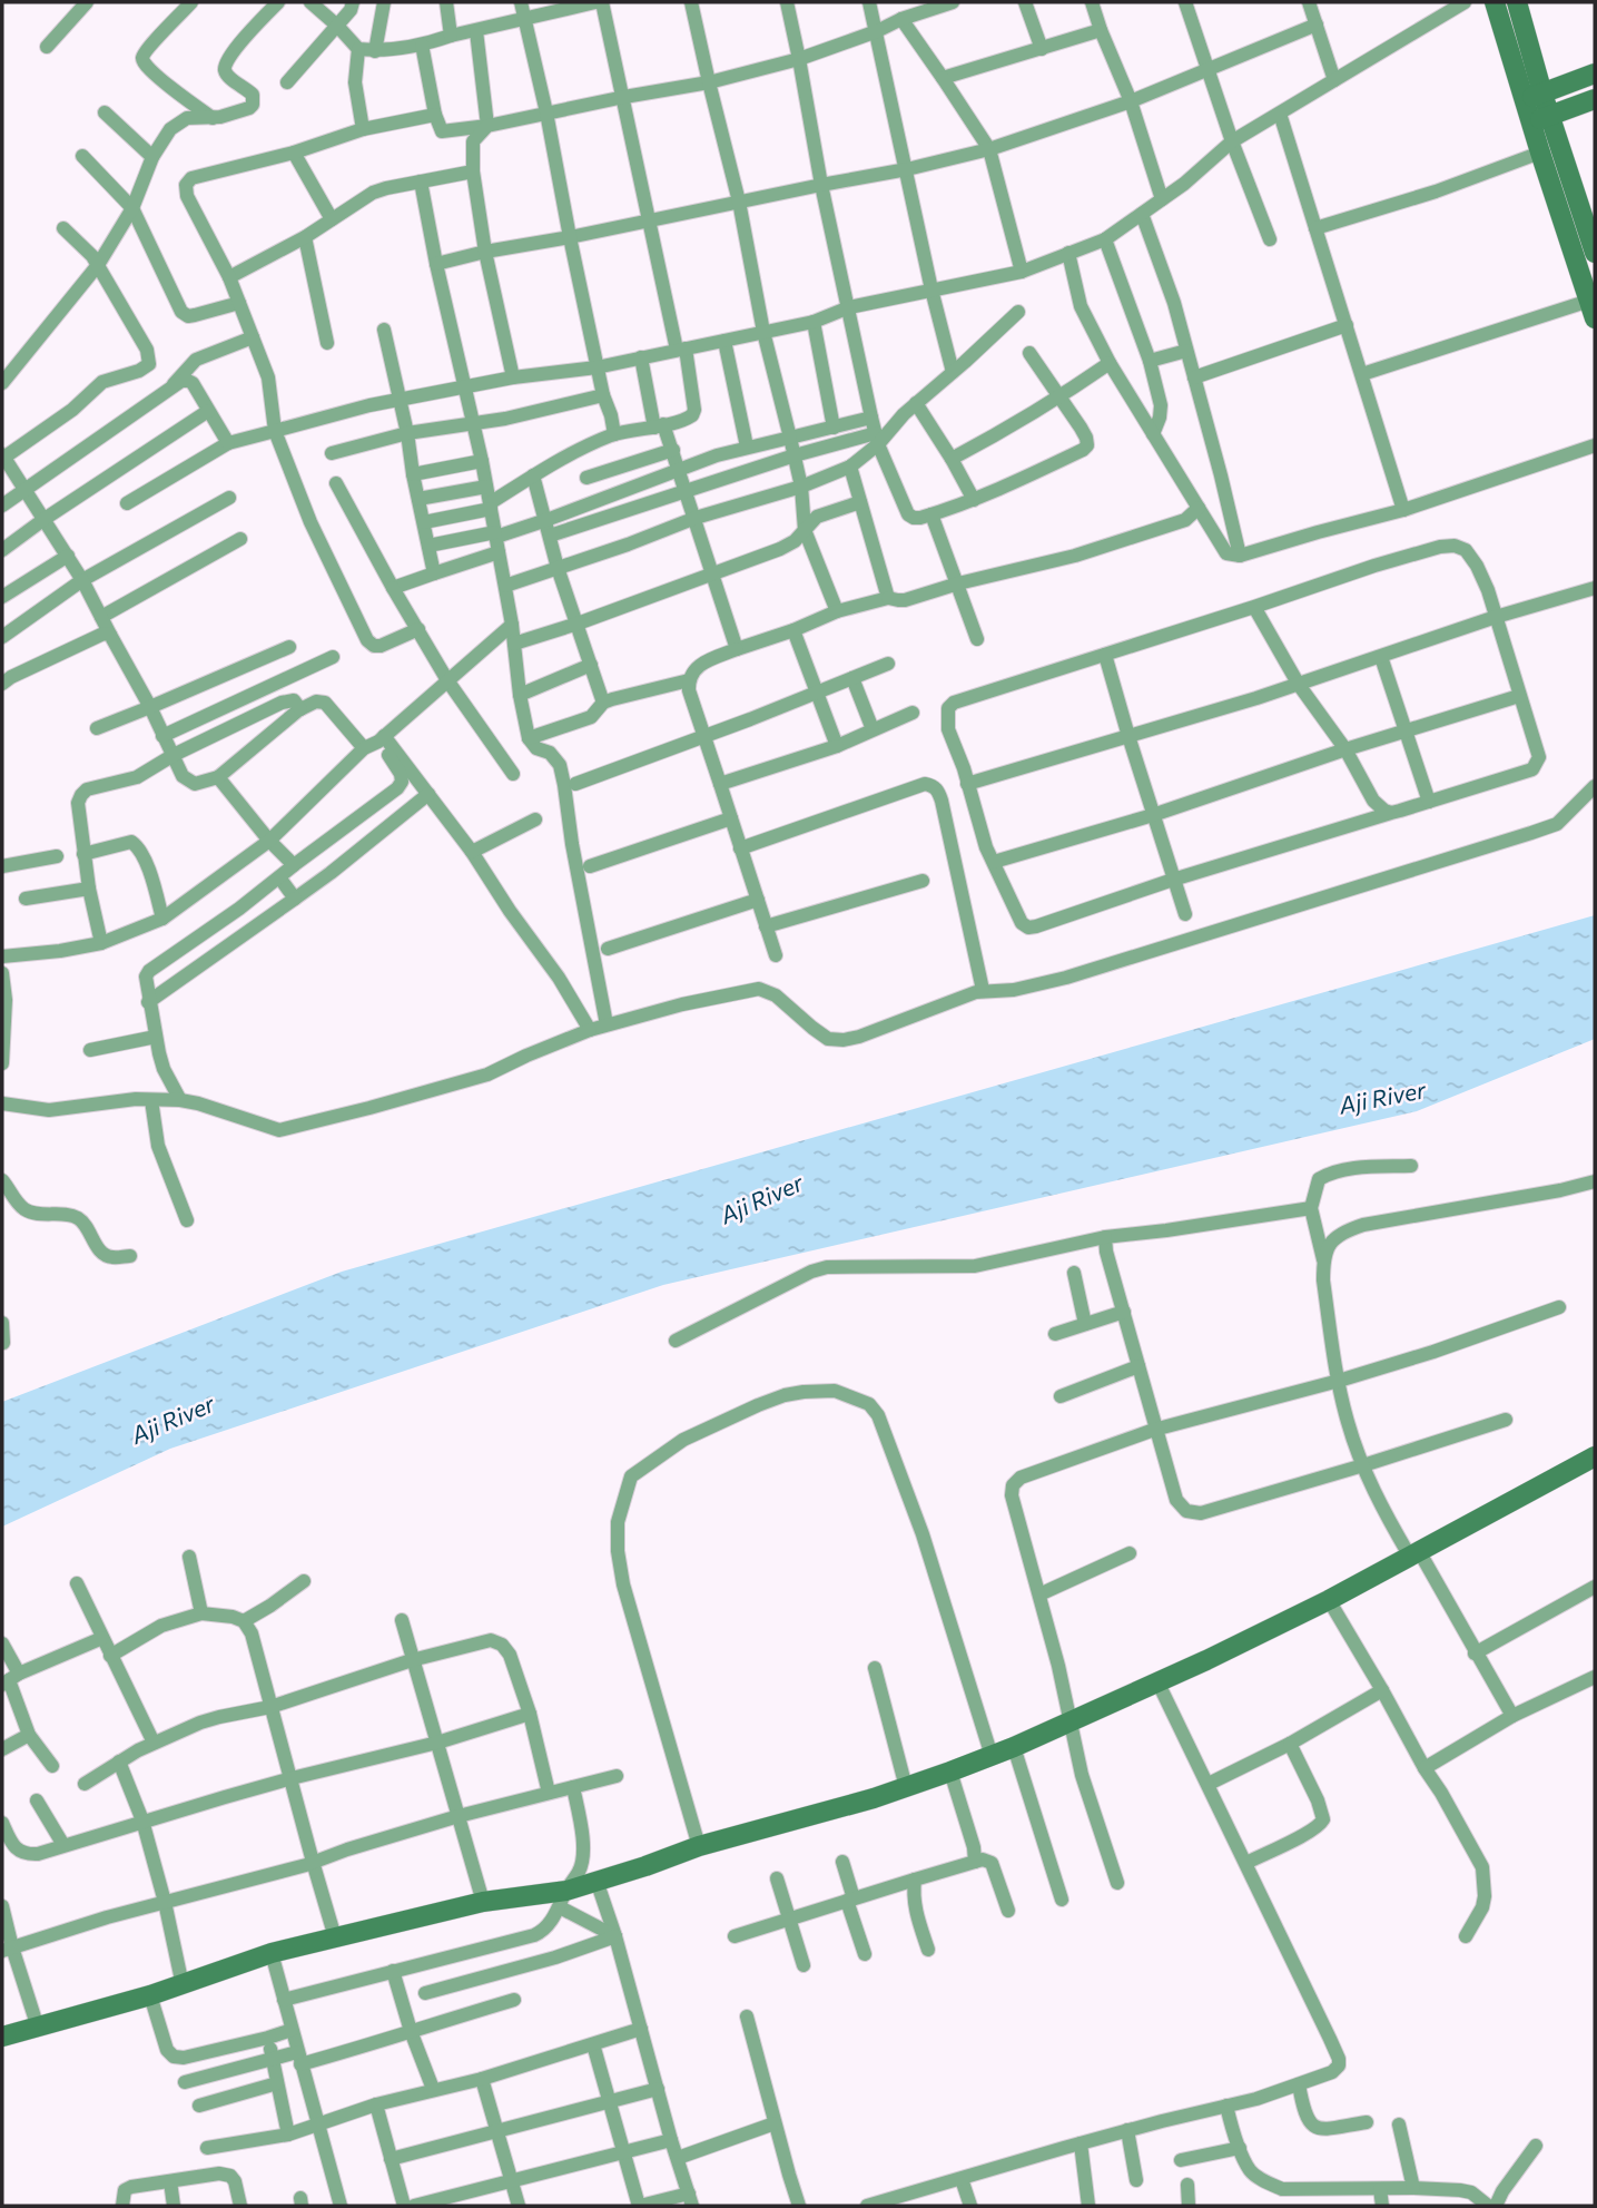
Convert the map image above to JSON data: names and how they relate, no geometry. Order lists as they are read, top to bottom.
{
  "water": ["Aji River"]
}
